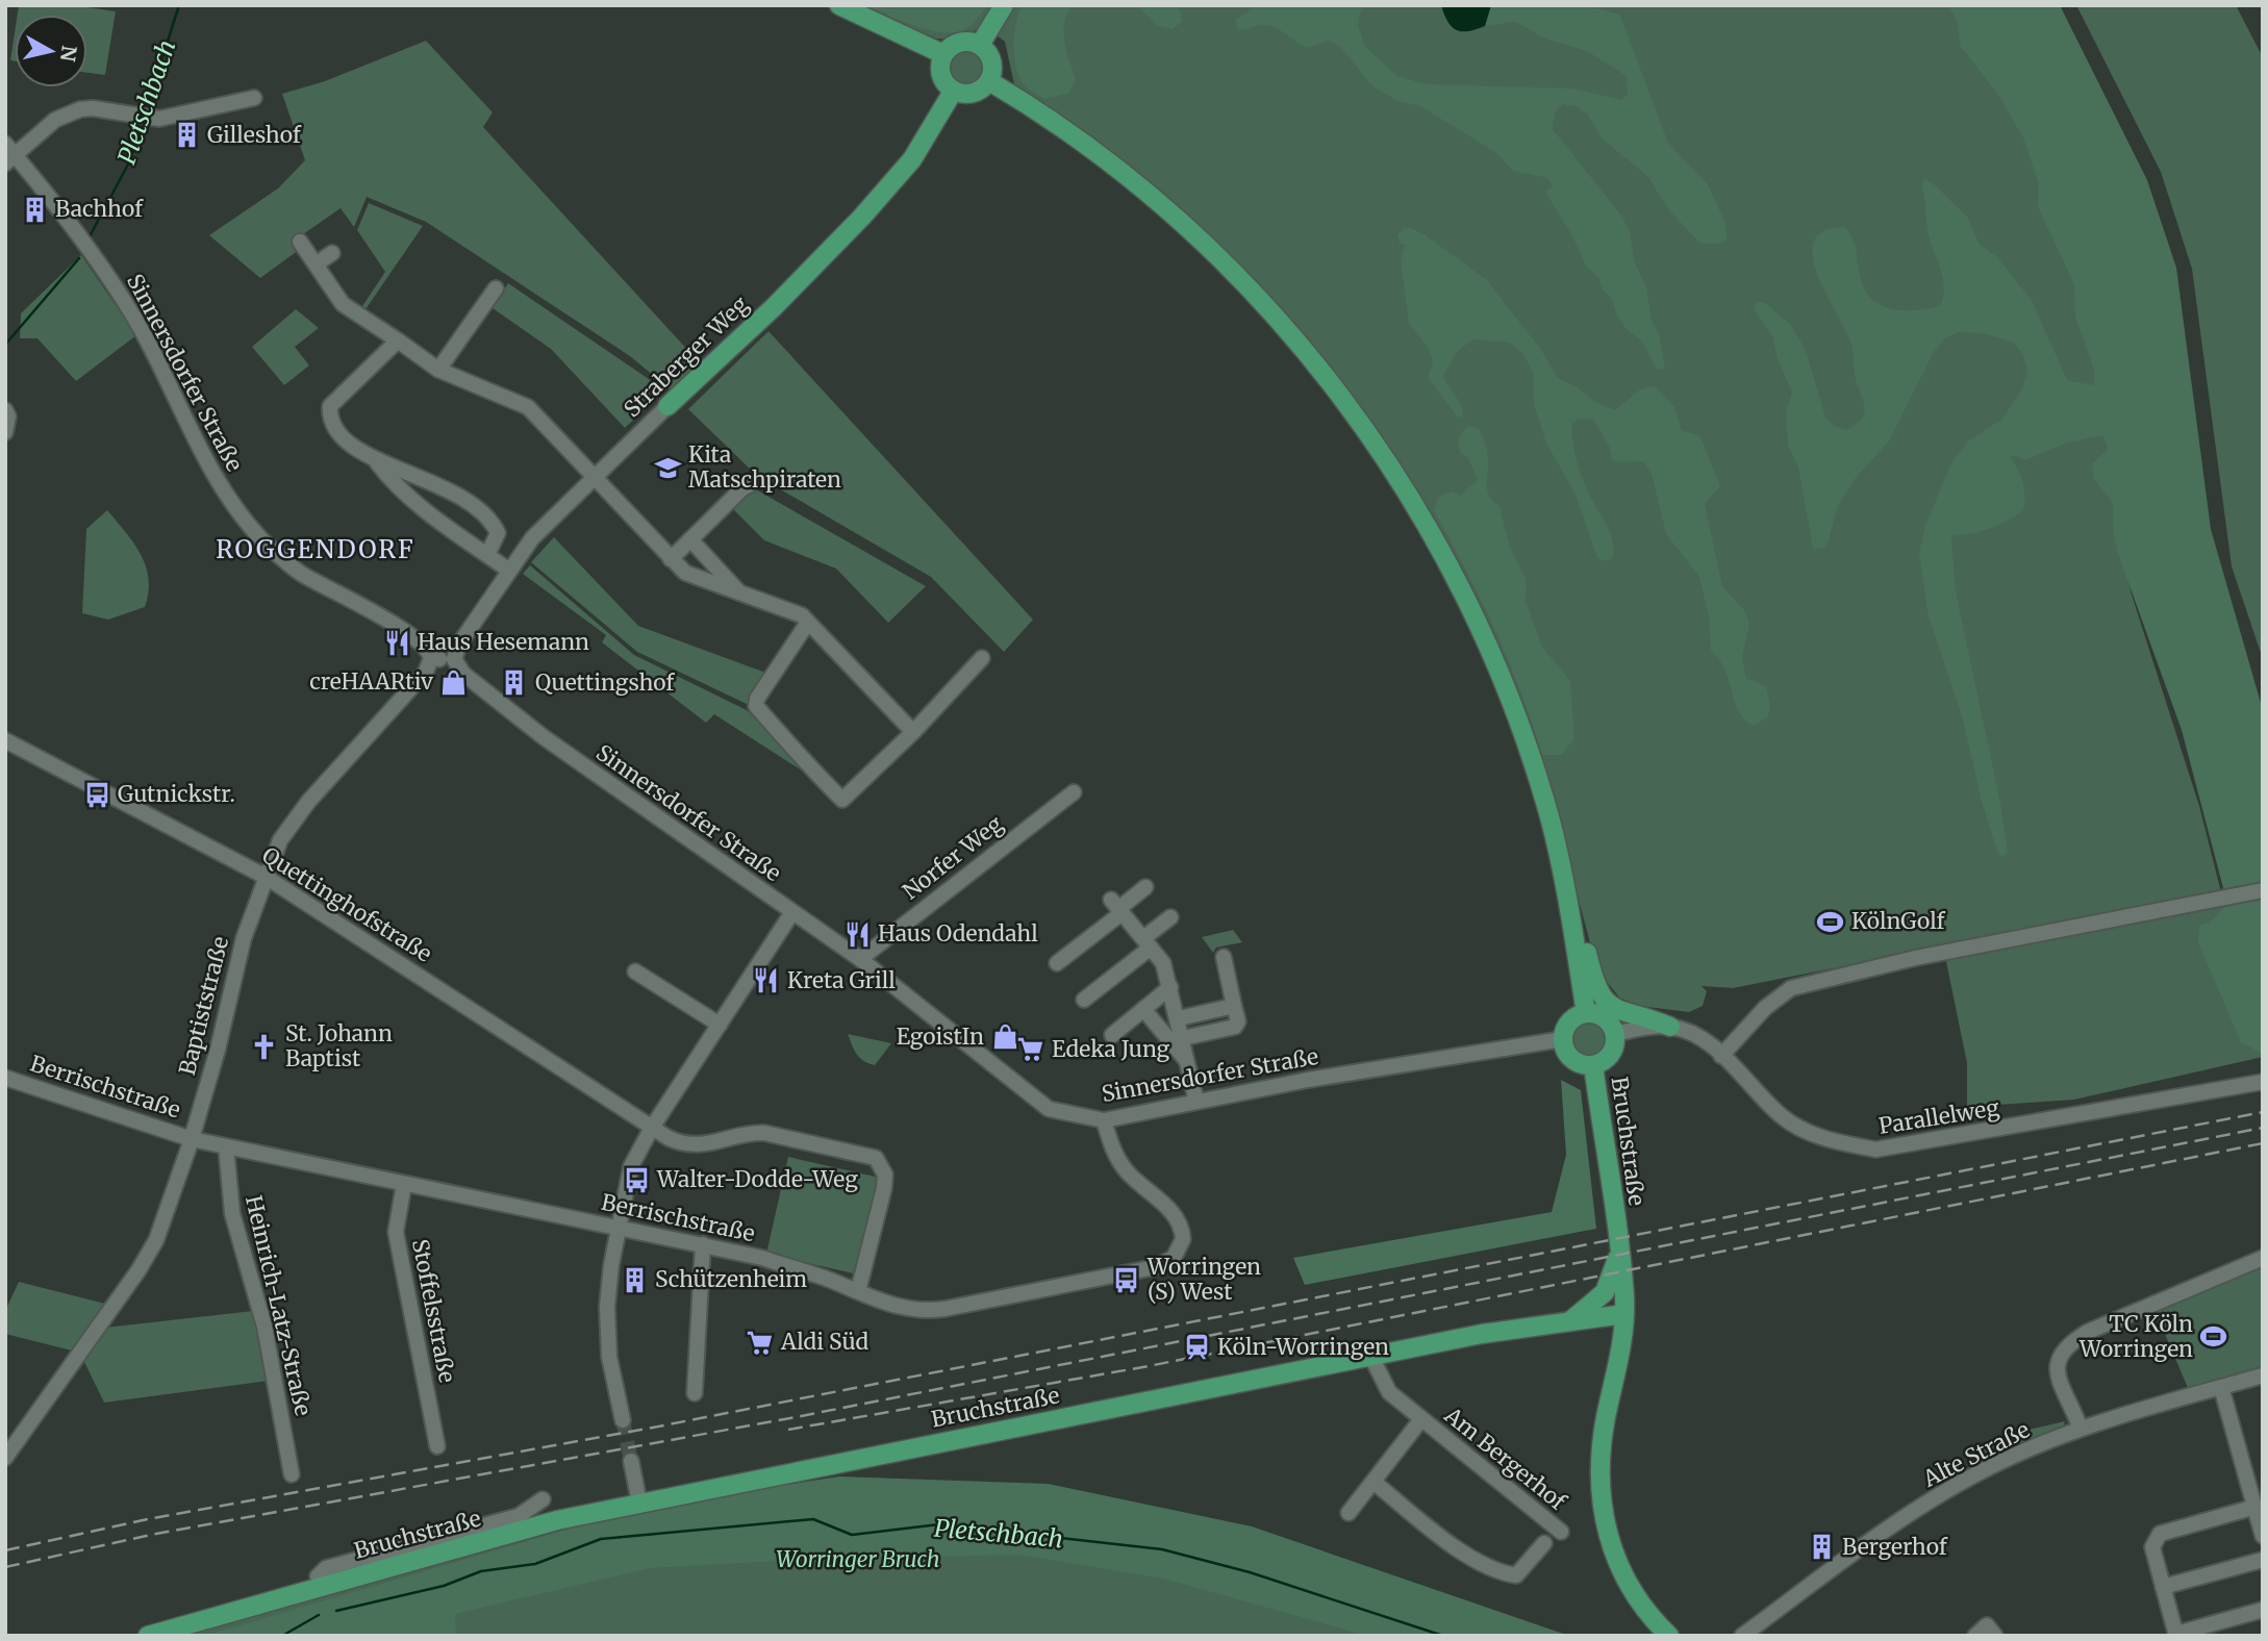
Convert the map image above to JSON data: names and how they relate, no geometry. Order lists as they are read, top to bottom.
{
  "streets": {
    "main road": ["Straberger Weg", "Bruchstraße"],
    "street": [
      "Sinnersdorfer Straße",
      "Norfer Weg",
      "Quettinghofstraße",
      "Baptiststraße",
      "Berrischstraße",
      "Parallelweg",
      "Heinrich-Latz-Straße",
      "Stoffelsstraße",
      "Alte Straße",
      "Am Bergerhof"
    ]
  },
  "crossings": [
    ["Straberger Weg", "Sinnersdorfer Straße"],
    ["Sinnersdorfer Straße", "Norfer Weg"],
    ["Sinnersdorfer Straße", "Baptiststraße"],
    ["Sinnersdorfer Straße", "Berrischstraße"],
    ["Sinnersdorfer Straße", "Bruchstraße"],
    ["Quettinghofstraße", "Baptiststraße"],
    ["Quettinghofstraße", "Berrischstraße"],
    ["Baptiststraße", "Berrischstraße"],
    ["Berrischstraße", "Heinrich-Latz-Straße"],
    ["Berrischstraße", "Stoffelsstraße"],
    ["Bruchstraße", "Am Bergerhof"]
  ],
  "districts": ["ROGGENDORF"],
  "water": ["Pletschbach"],
  "parks": ["Worringer Bruch"],
  "places": {
    "building": [
      "Gilleshof",
      "Bachhof",
      "Quettingshof",
      "Schützenheim",
      "Bergerhof"
    ],
    "school or university": ["Kita Matschpiraten"],
    "restaurant": ["Haus Hesemann", "Haus Odendahl", "Kreta Grill"],
    "shop": ["creHAARtiv", "EgoistIn"],
    "bus stop": ["Gutnickstr.", "Walter-Dodde-Weg", "Worringen (S) West"],
    "sports": ["KölnGolf", "TC Köln Worringen"],
    "church": ["St. Johann Baptist"],
    "supermarket": ["Edeka Jung", "Aldi Süd"],
    "station": ["Köln-Worringen"]
  },
  "north": "right"
}
